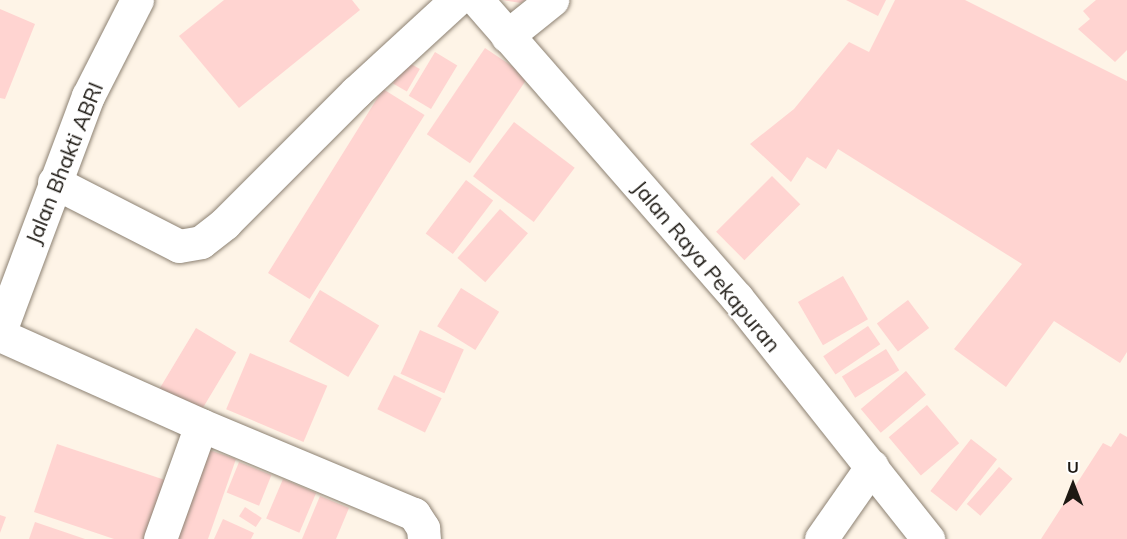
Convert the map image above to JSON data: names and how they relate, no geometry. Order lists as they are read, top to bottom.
{
  "streets": {
    "street": ["Jalan Bhakti ABRI", "Jalan Raya Pekapuran"]
  },
  "north": "top"
}
